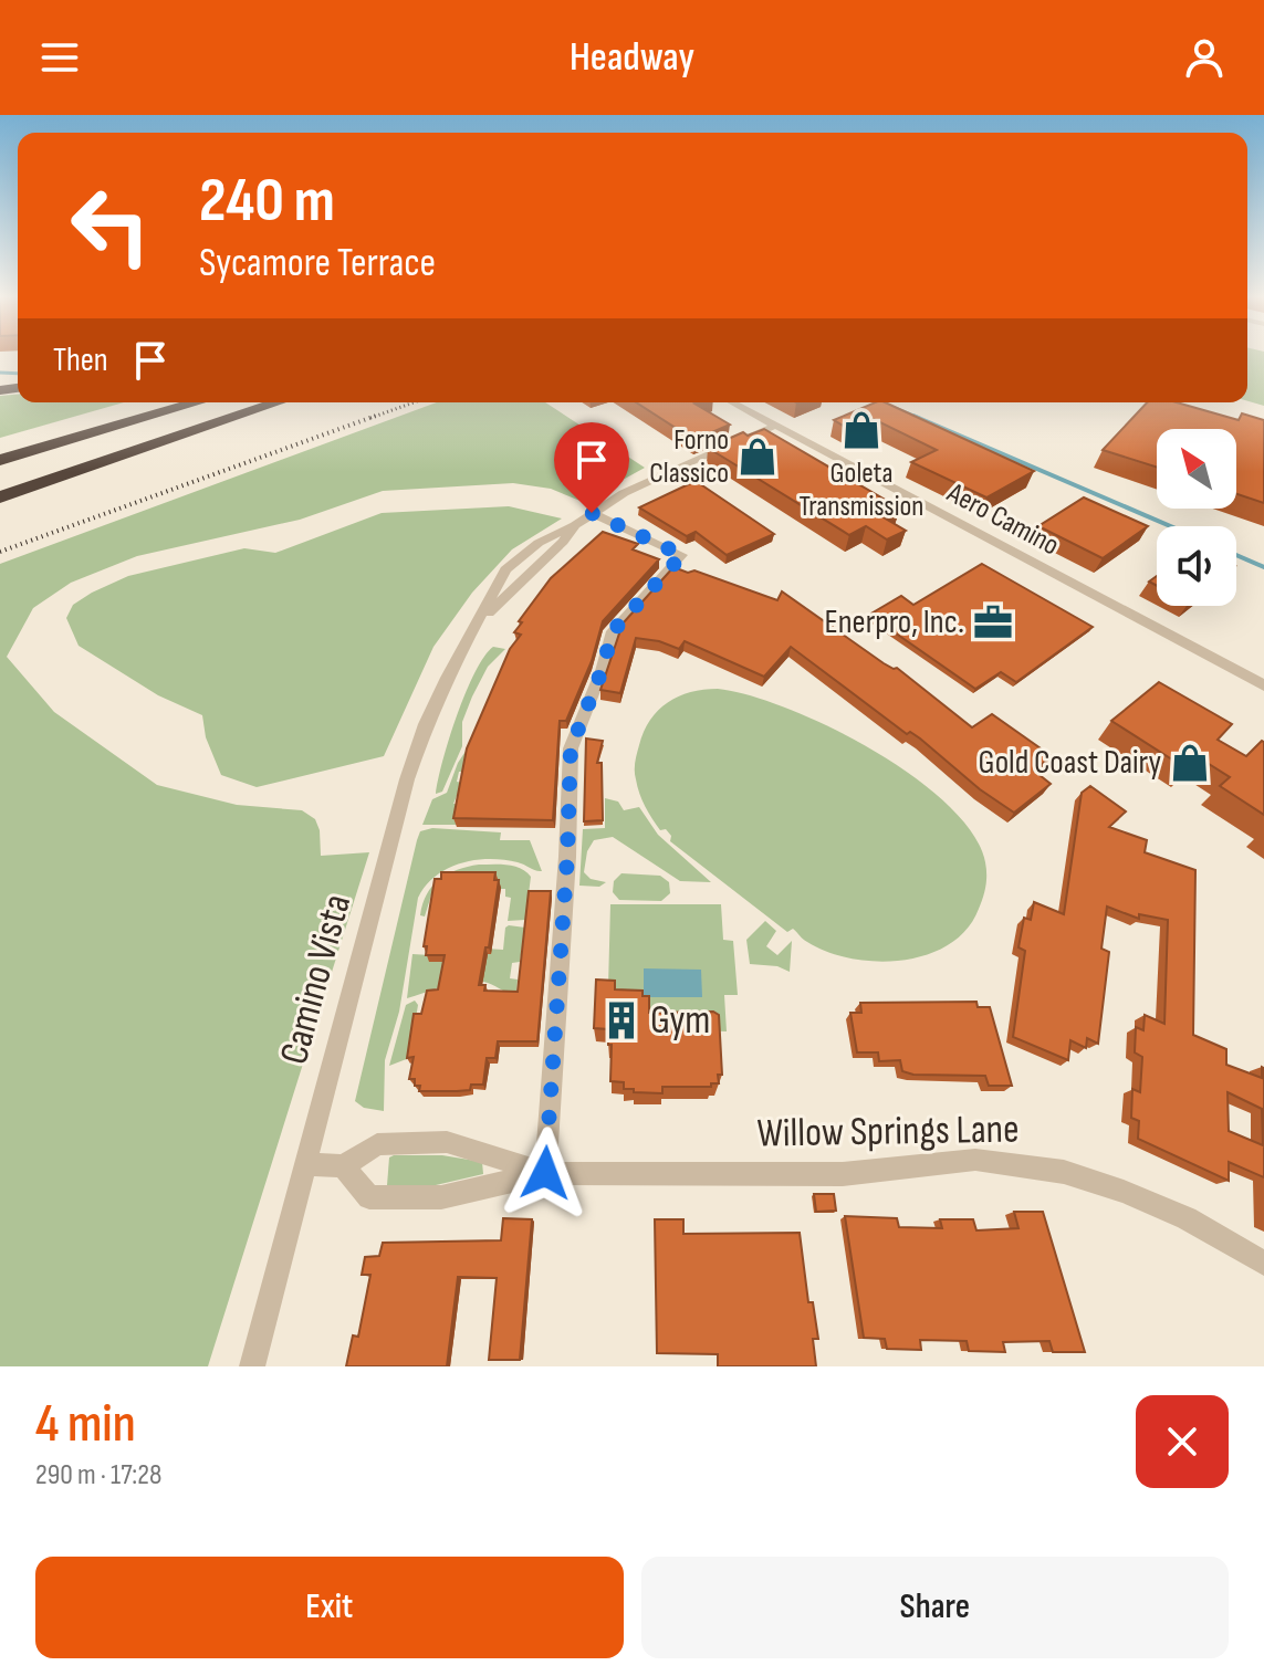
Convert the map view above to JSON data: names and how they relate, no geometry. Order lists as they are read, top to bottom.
{
  "streets": {
    "street": ["Aero Camino", "Camino Vista", "Willow Springs Lane"]
  },
  "crossings": [
    ["Aero Camino", "Camino Vista"]
  ],
  "places": {
    "shop": ["Goleta Transmission", "Forno Classico", "Gold Coast Dairy"],
    "office": ["Enerpro, Inc."],
    "building": ["Gym"]
  },
  "north": "top left",
  "page": {
    "header": "Headway",
    "turn": ["240 m", "Sycamore Terrace"],
    "then": "Then",
    "heading": ["4 min", "290 m · 17:28"],
    "buttons": ["Exit", "Share"]
  }
}
